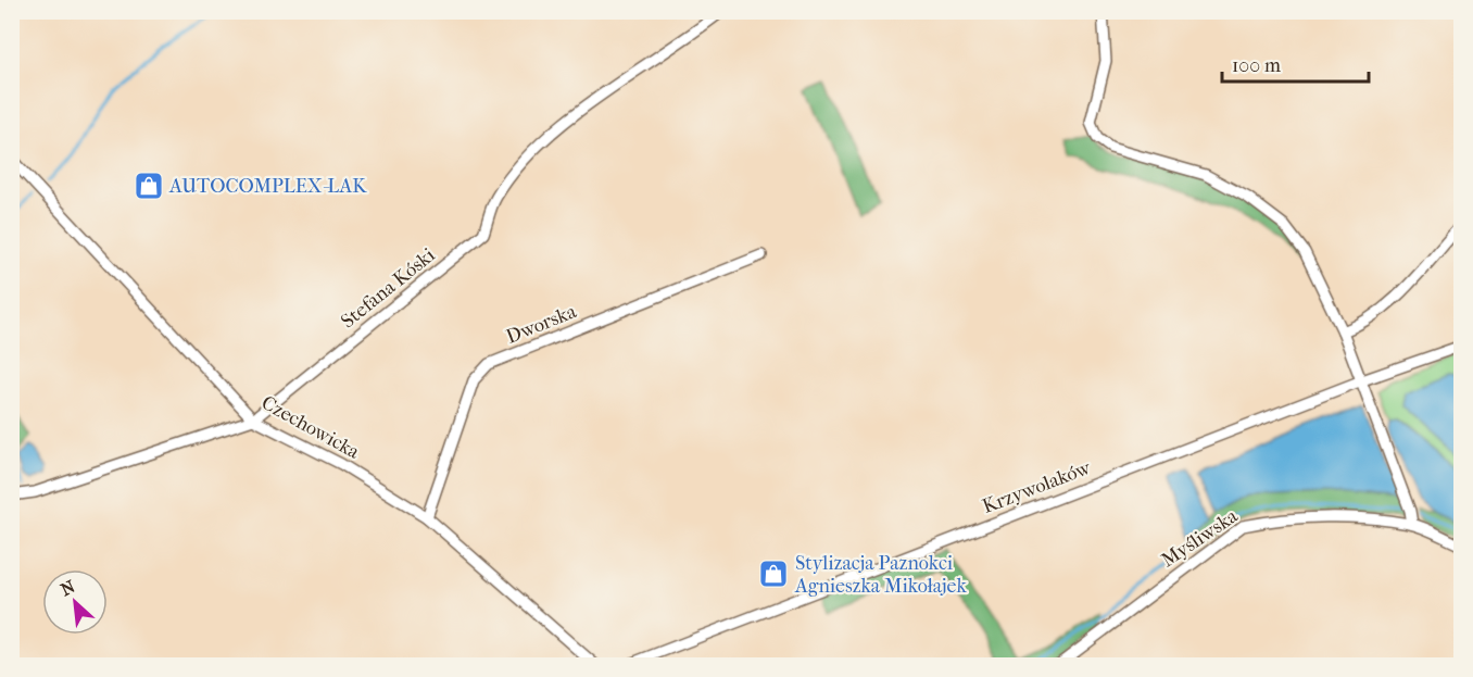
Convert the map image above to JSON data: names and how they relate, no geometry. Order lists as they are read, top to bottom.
{
  "streets": {
    "street": [
      "Stefana Kóski",
      "Dworska",
      "Czechowicka",
      "Krzywolaków",
      "Myśliwska"
    ]
  },
  "crossings": [
    ["Stefana Kóski", "Czechowicka"],
    ["Dworska", "Czechowicka"]
  ],
  "places": {
    "shop": ["AUTOCOMPLEX-LAK", "Stylizacja Paznokci Agnieszka Mikołajek"]
  },
  "scale_bar": "100 m",
  "north": "top left"
}
